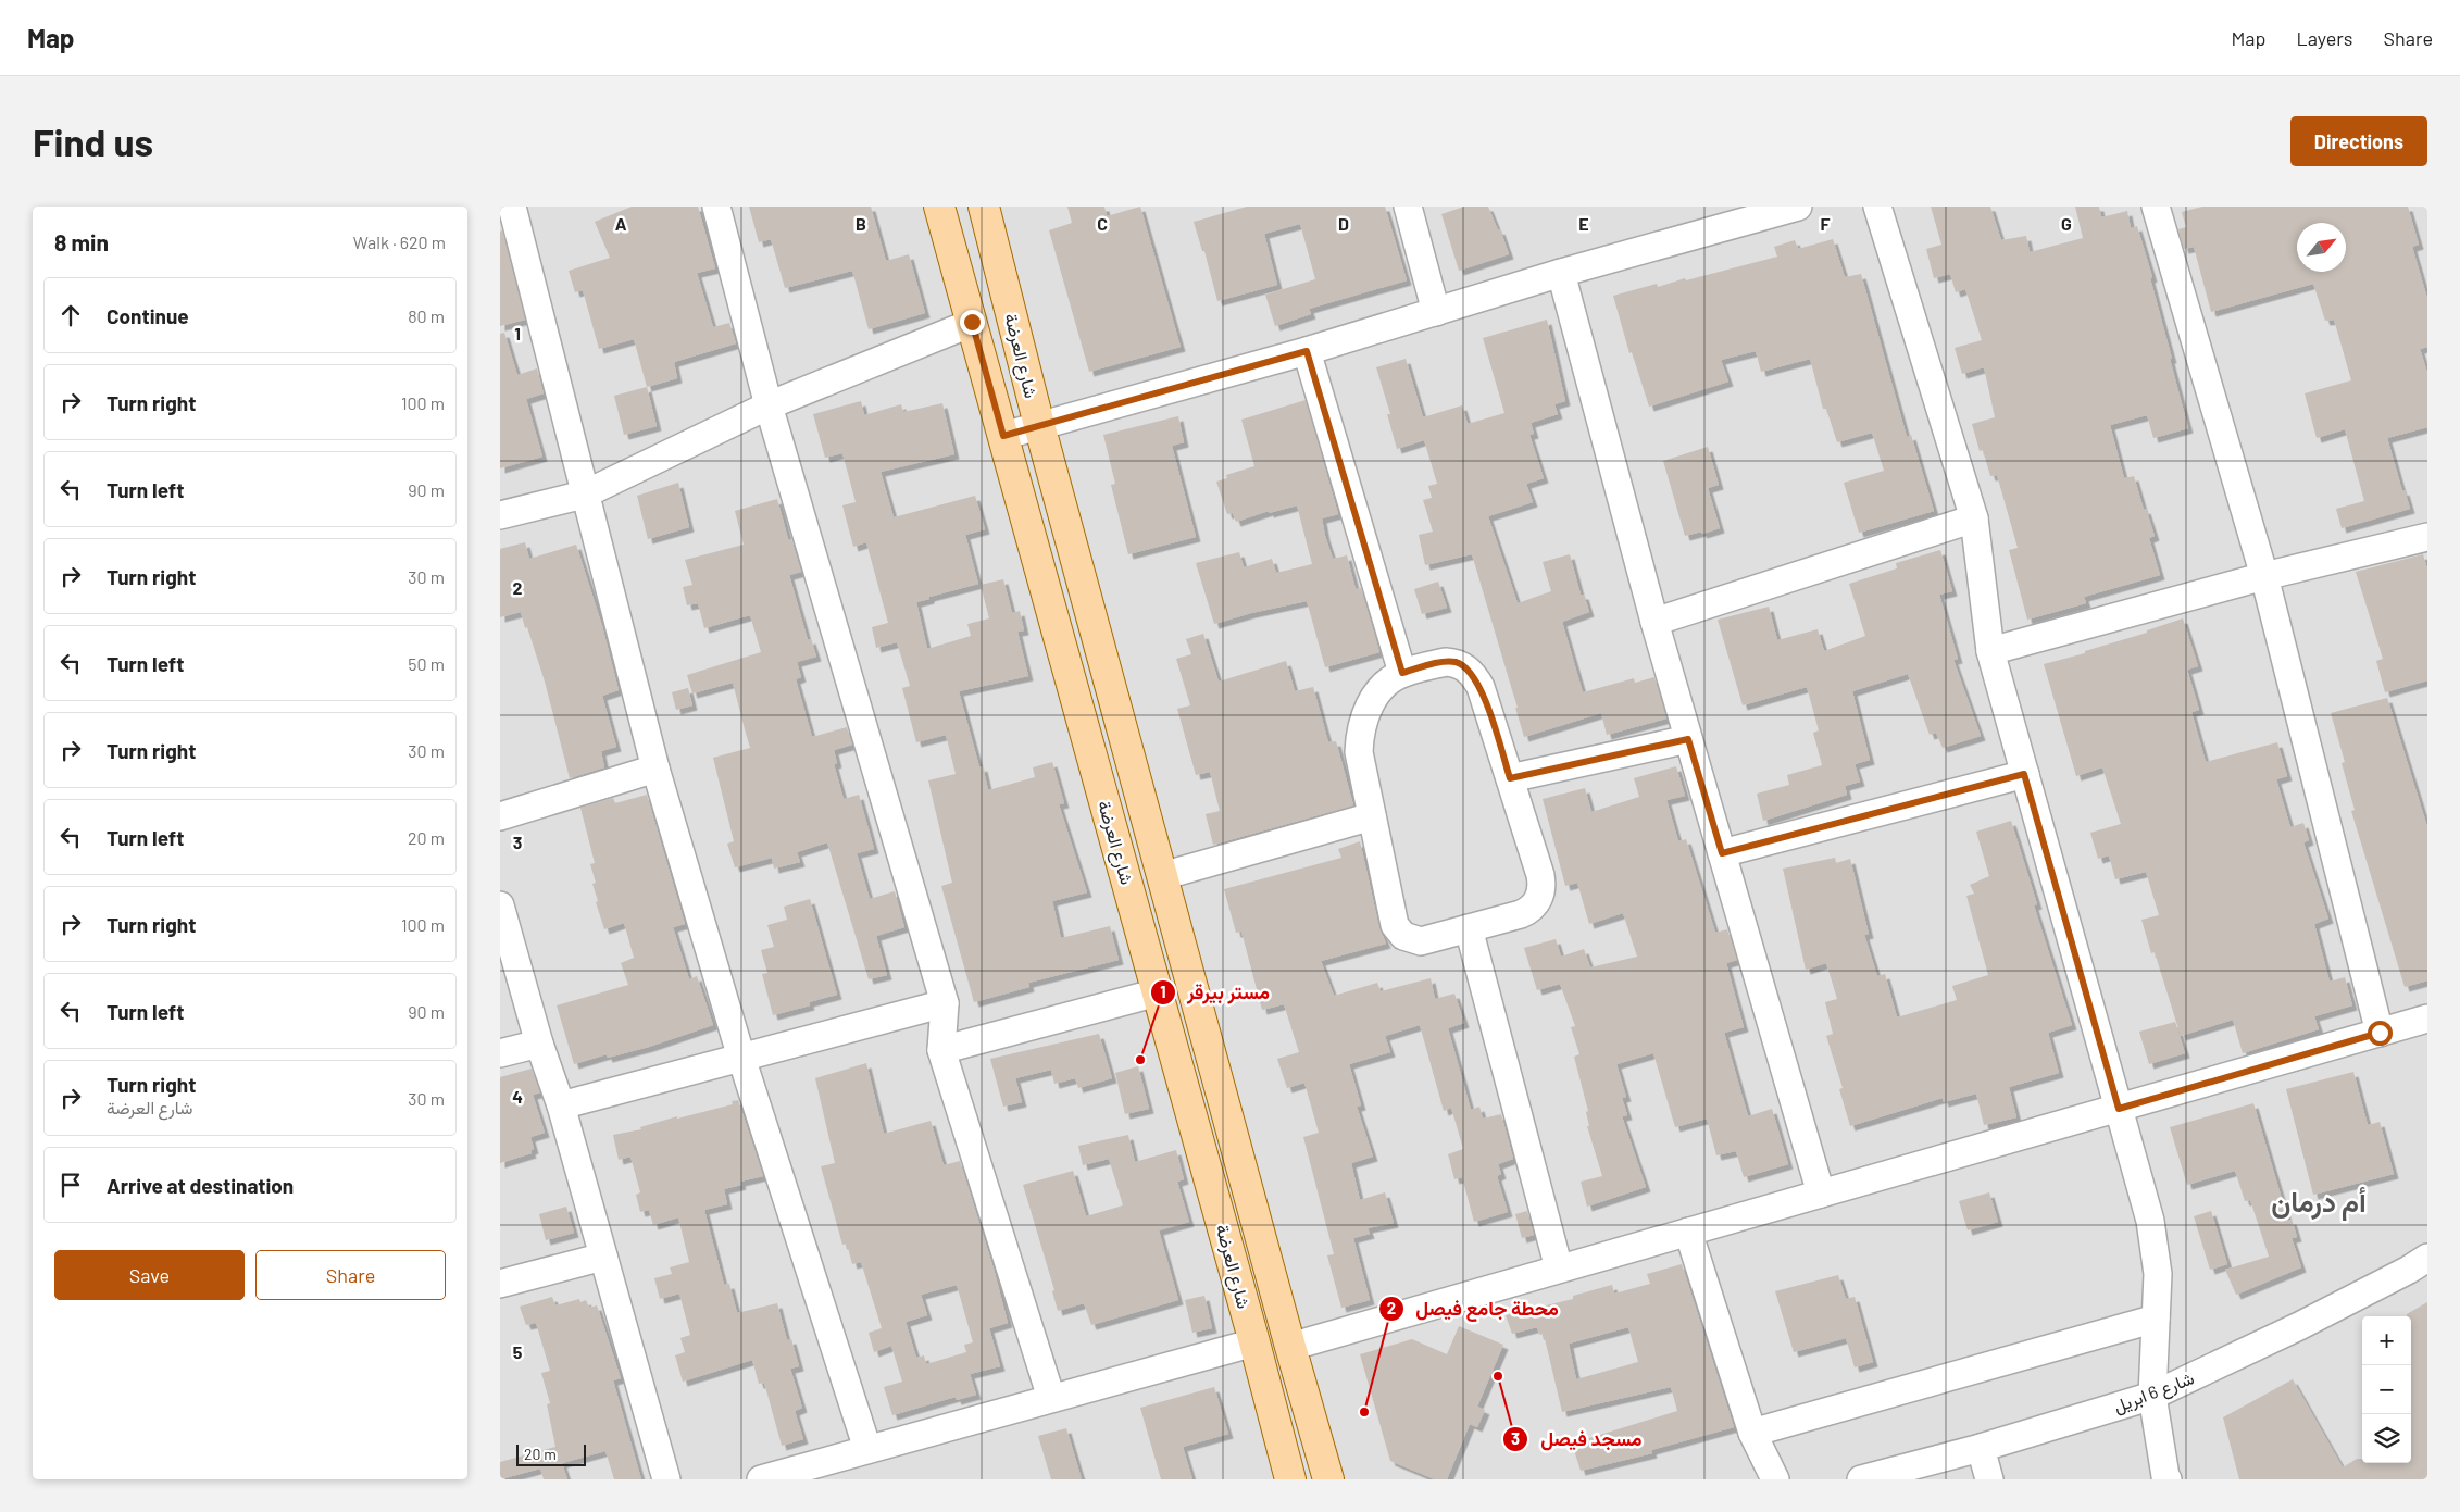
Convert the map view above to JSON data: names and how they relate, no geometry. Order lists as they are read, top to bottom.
{
  "streets": {
    "main road": ["شارع العرضة"],
    "street": ["شارع 6 ابريل"]
  },
  "districts": ["أم درمان"],
  "places": ["مستر بيرقر", "مسجد فيصل", "محطة جامع فيصل"],
  "scale_bar": "20 m",
  "north": "top right",
  "page": {
    "header": "Map",
    "nav": ["Map", "Layers", "Share"],
    "buttons": [
      "Directions",
      ["Save", "Share"]
    ],
    "title": "Find us",
    "heading": ["8 min", "Walk · 620 m"],
    "list": [
      ["Continue", "80 m"],
      ["Turn right", "100 m"],
      ["Turn left", "90 m"],
      ["Turn right", "30 m"],
      ["Turn left", "50 m"],
      ["Turn right", "30 m"],
      ["Turn left", "20 m"],
      ["Turn right", "100 m"],
      ["Turn left", "90 m"],
      ["Turn right", "شارع العرضة", "30 m"],
      "Arrive at destination"
    ],
    "map_buttons": ["+", "−"],
    "scale": "20 m"
  },
  "grid": {
    "columns": [
      "A",
      "B",
      "C",
      "D",
      "E",
      "F",
      "G"
    ],
    "rows": [
      "1",
      "2",
      "3",
      "4",
      "5"
    ]
  }
}
